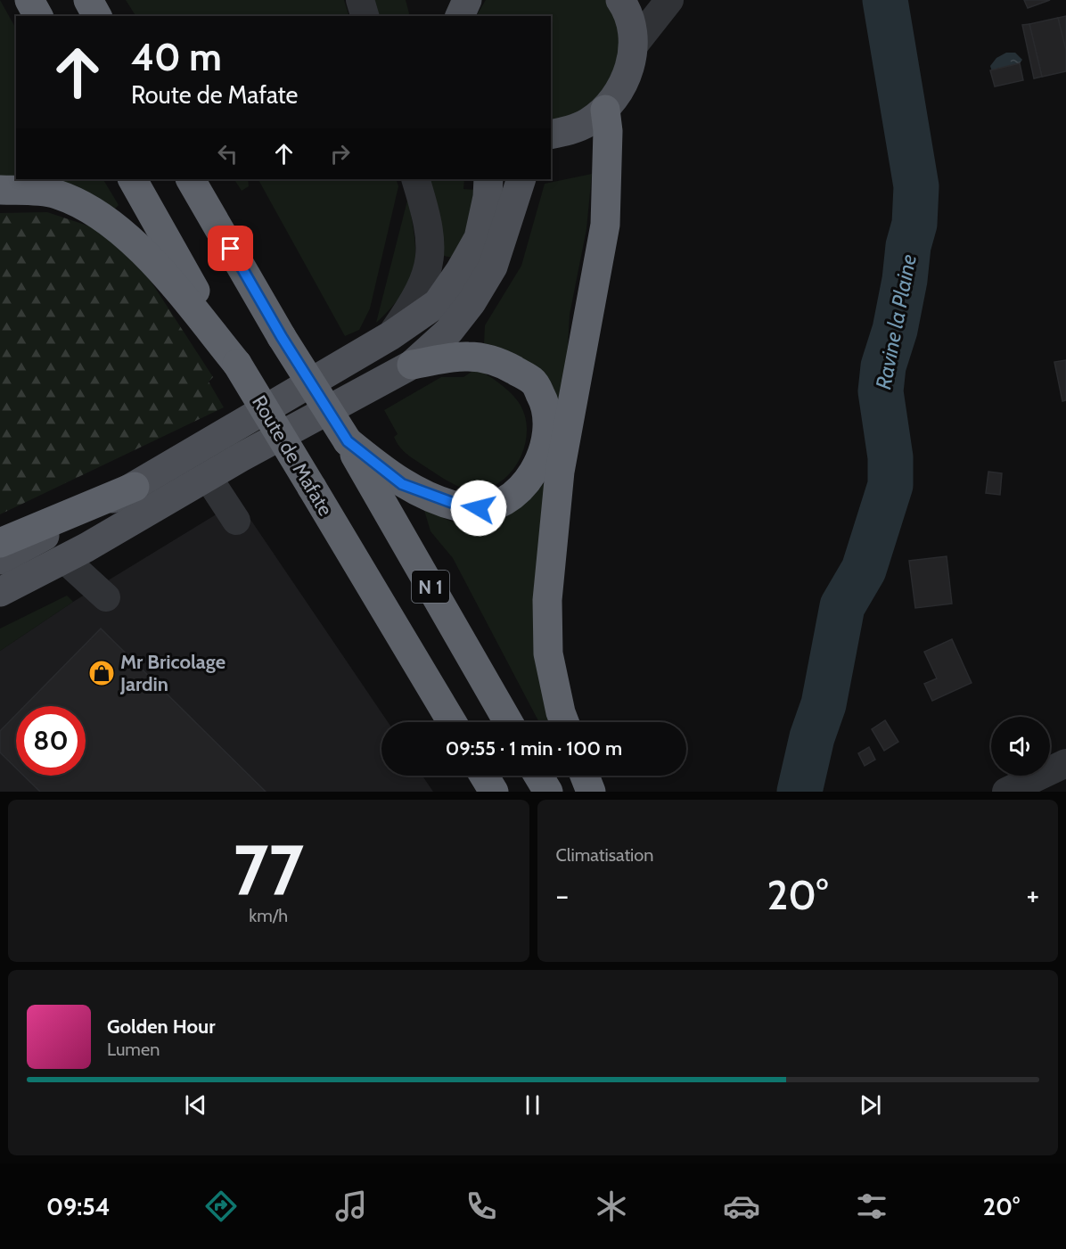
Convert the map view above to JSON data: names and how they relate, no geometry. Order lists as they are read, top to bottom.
{
  "streets": {
    "highway": ["Route de Mafate", "N 1"]
  },
  "water": ["Ravine la Plaine"],
  "places": {
    "shop": ["Mr Bricolage Jardin"]
  },
  "page": {
    "turn": ["40 m", "Route de Mafate"],
    "limit": "80",
    "trip": "09:55 · 1 min · 100 m",
    "tile": [
      ["77", "km/h"],
      "Climatisation"
    ],
    "heat": ["−", "20°", "+"],
    "song": ["Golden Hour", "Lumen"],
    "tabs": ["09:54", "20°"]
  }
}
